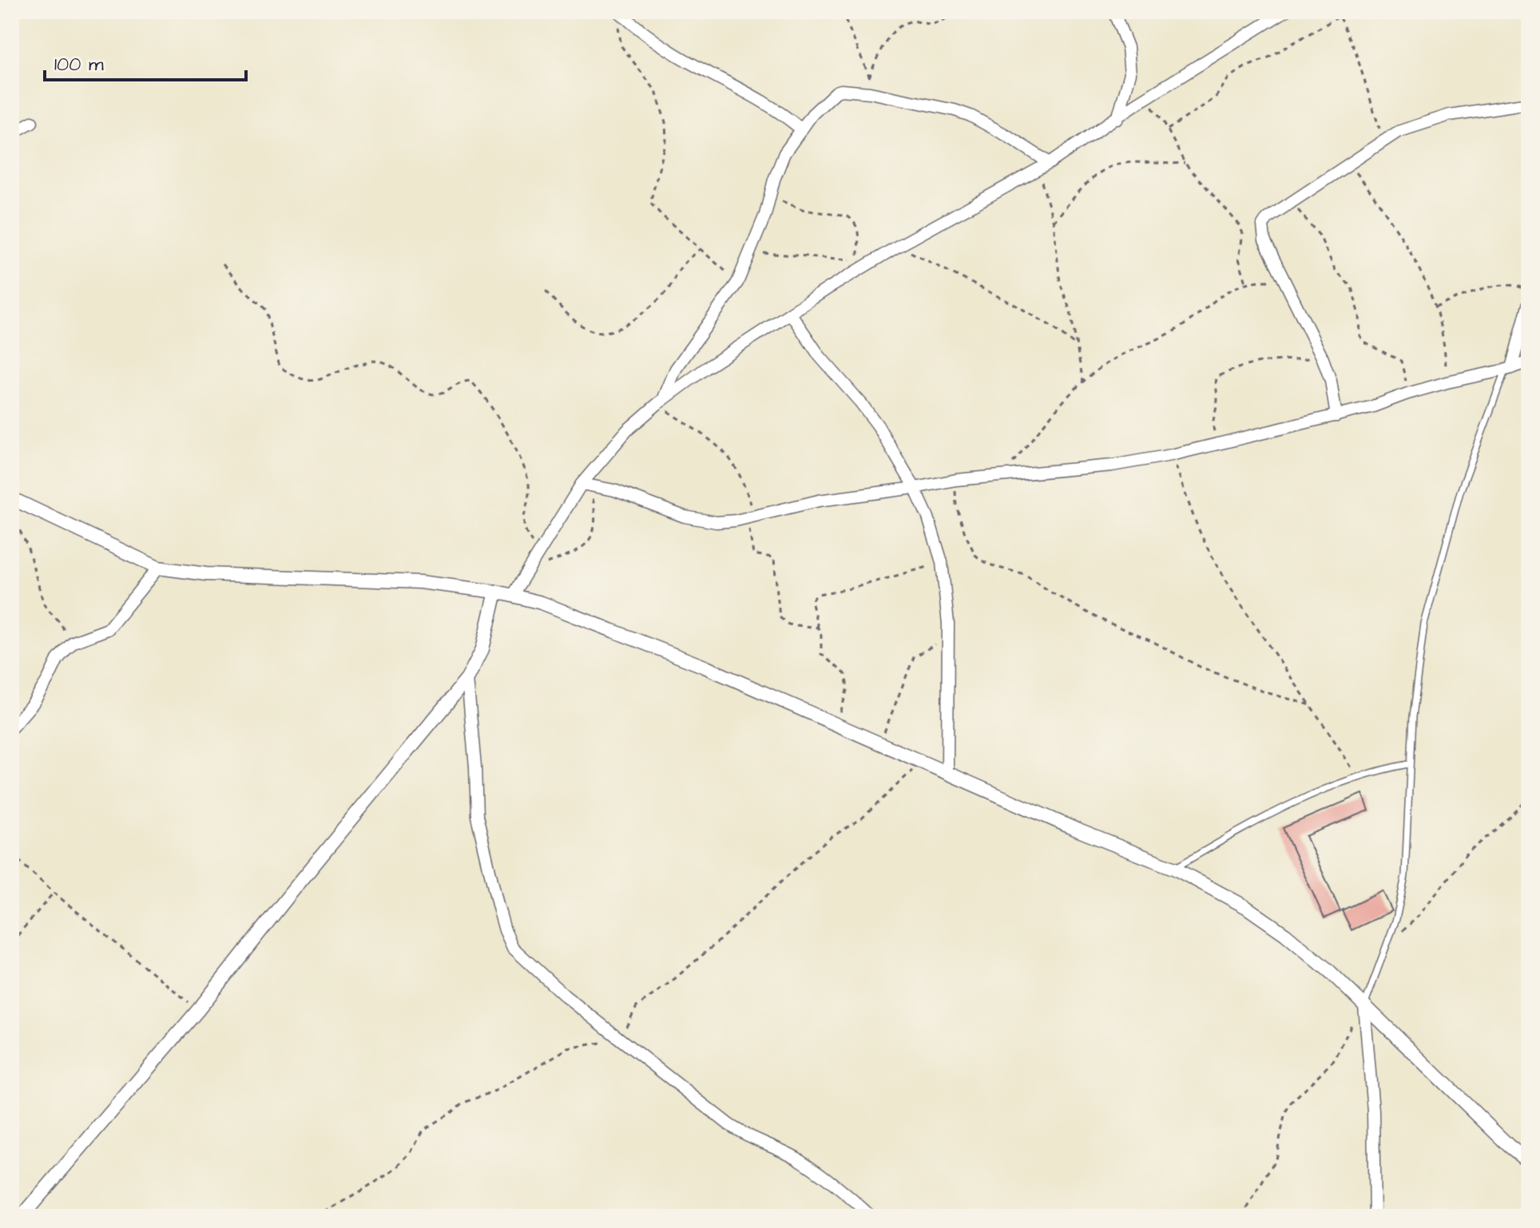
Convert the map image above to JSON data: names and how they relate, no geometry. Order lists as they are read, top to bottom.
{
  "scale_bar": "100 m"
}
